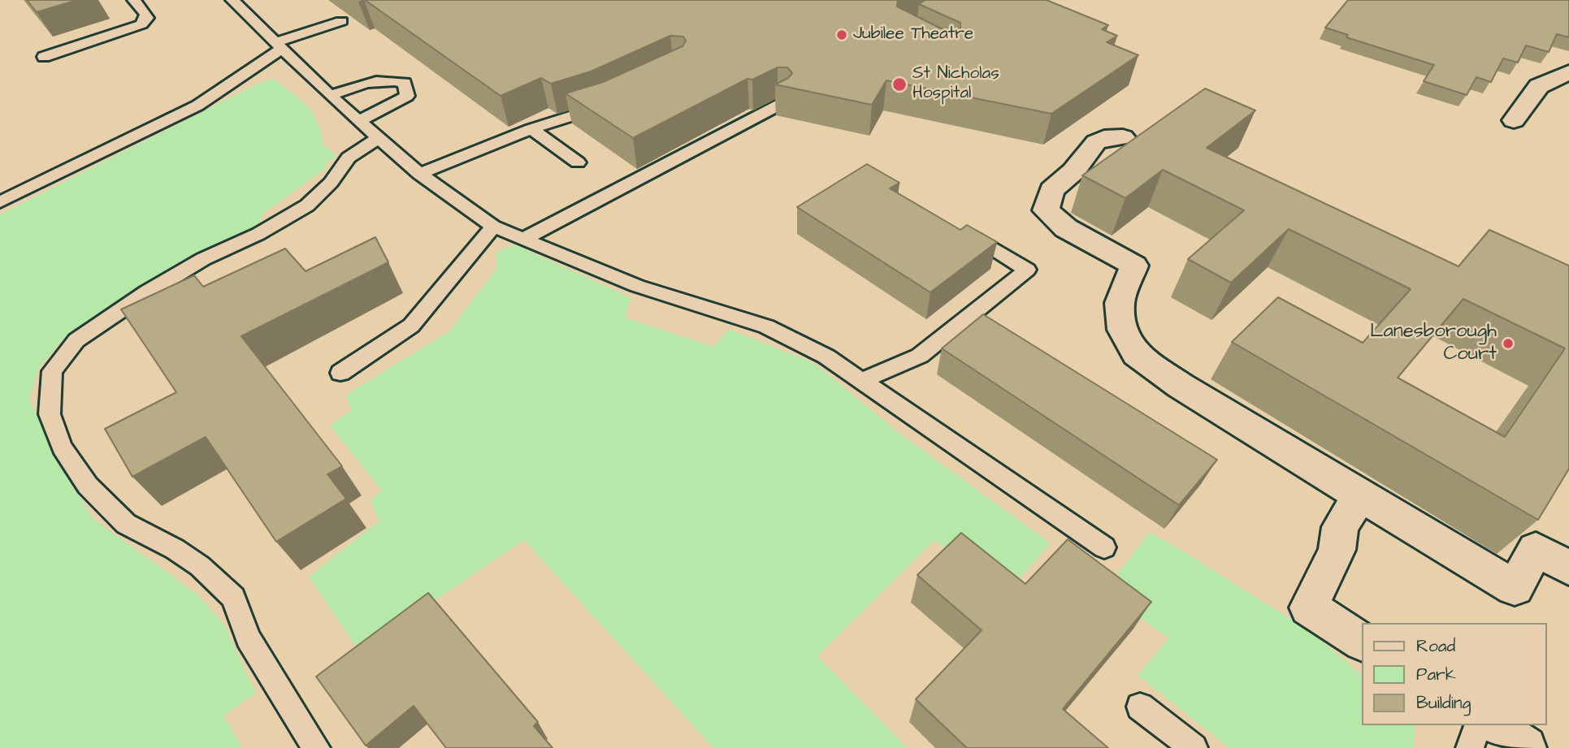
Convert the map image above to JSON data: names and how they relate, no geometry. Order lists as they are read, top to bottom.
{
  "places": ["Jubilee Theatre", "St Nicholas Hospital", "Lanesborough Court"],
  "legend": ["Road", "Park", "Building"]
}
